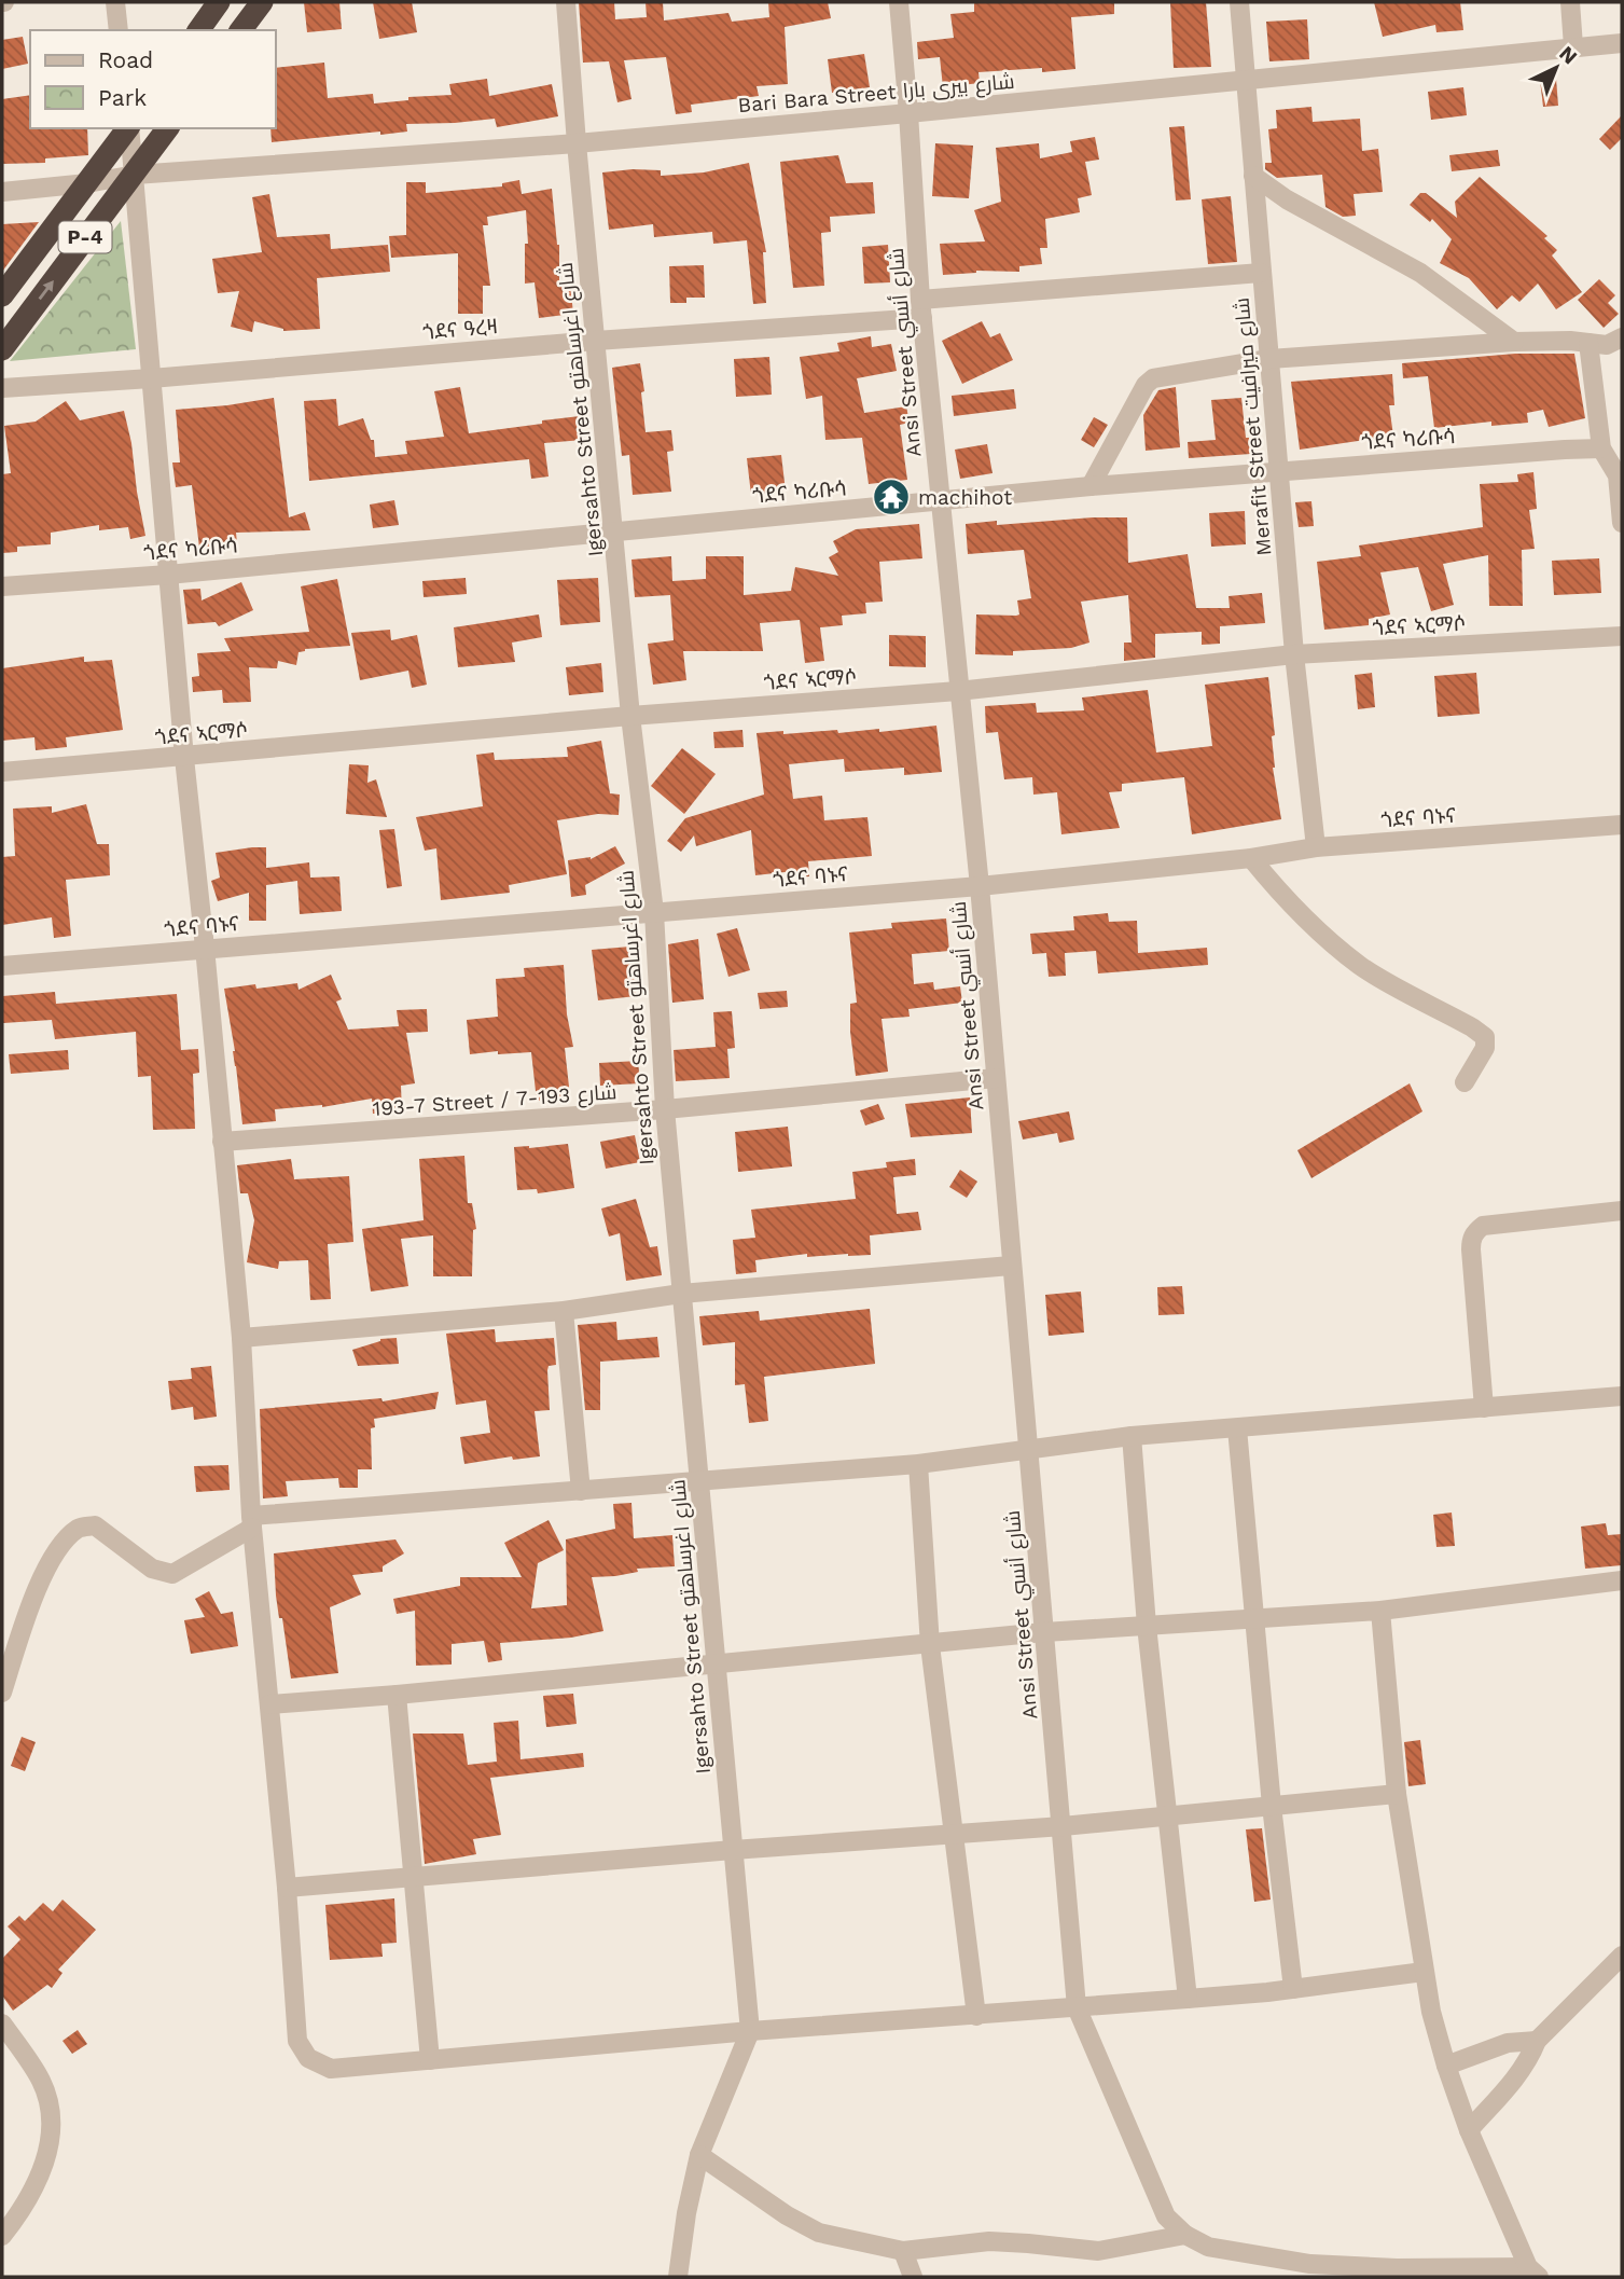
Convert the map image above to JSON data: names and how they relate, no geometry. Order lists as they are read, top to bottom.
{
  "streets": {
    "highway": ["P-4"],
    "street": [
      "Bari Bara Street شارع بيرى بارا",
      "ጎደና ዓረዛ",
      "Ansi Street شارع أنسي",
      "Igersahto Street شارع اغرساهتو",
      "Merafit Street شارع ميرافيت",
      "ጎደና ካሪቡሳ",
      "ጎደና ኣርማሶ",
      "ጎደና ባኑና",
      "193-7 Street / شارع 193-7"
    ]
  },
  "crossings": [
    ["Bari Bara Street شارع بيرى بارا", "P-4"],
    ["Bari Bara Street شارع بيرى بارا", "Ansi Street شارع أنسي"],
    ["Bari Bara Street شارع بيرى بارا", "Igersahto Street شارع اغرساهتو"],
    ["Bari Bara Street شارع بيرى بارا", "Merafit Street شارع ميرافيت"],
    ["ጎደና ዓረዛ", "Ansi Street شارع أنسي"],
    ["ጎደና ዓረዛ", "Igersahto Street شارع اغرساهتو"],
    ["ጎደና ዓረዛ", "Merafit Street شارع ميرافيت"],
    ["Ansi Street شارع أنسي", "ጎደና ካሪቡሳ"],
    ["Ansi Street شارع أنسي", "ጎደና ኣርማሶ"],
    ["Ansi Street شارع أنسي", "ጎደና ባኑና"],
    ["Ansi Street شارع أنسي", "193-7 Street / شارع 193-7"],
    ["Igersahto Street شارع اغرساهتو", "ጎደና ካሪቡሳ"],
    ["Igersahto Street شارع اغرساهتو", "ጎደና ኣርማሶ"],
    ["Igersahto Street شارع اغرساهتو", "ጎደና ባኑና"],
    ["Igersahto Street شارع اغرساهتو", "193-7 Street / شارع 193-7"],
    ["Merafit Street شارع ميرافيت", "ጎደና ካሪቡሳ"],
    ["Merafit Street شارع ميرافيت", "ጎደና ኣርማሶ"],
    ["Merafit Street شارع ميرافيت", "ጎደና ባኑና"]
  ],
  "places": {
    "temple": ["machihot"]
  },
  "legend": ["Road", "Park"],
  "north": "top right"
}
